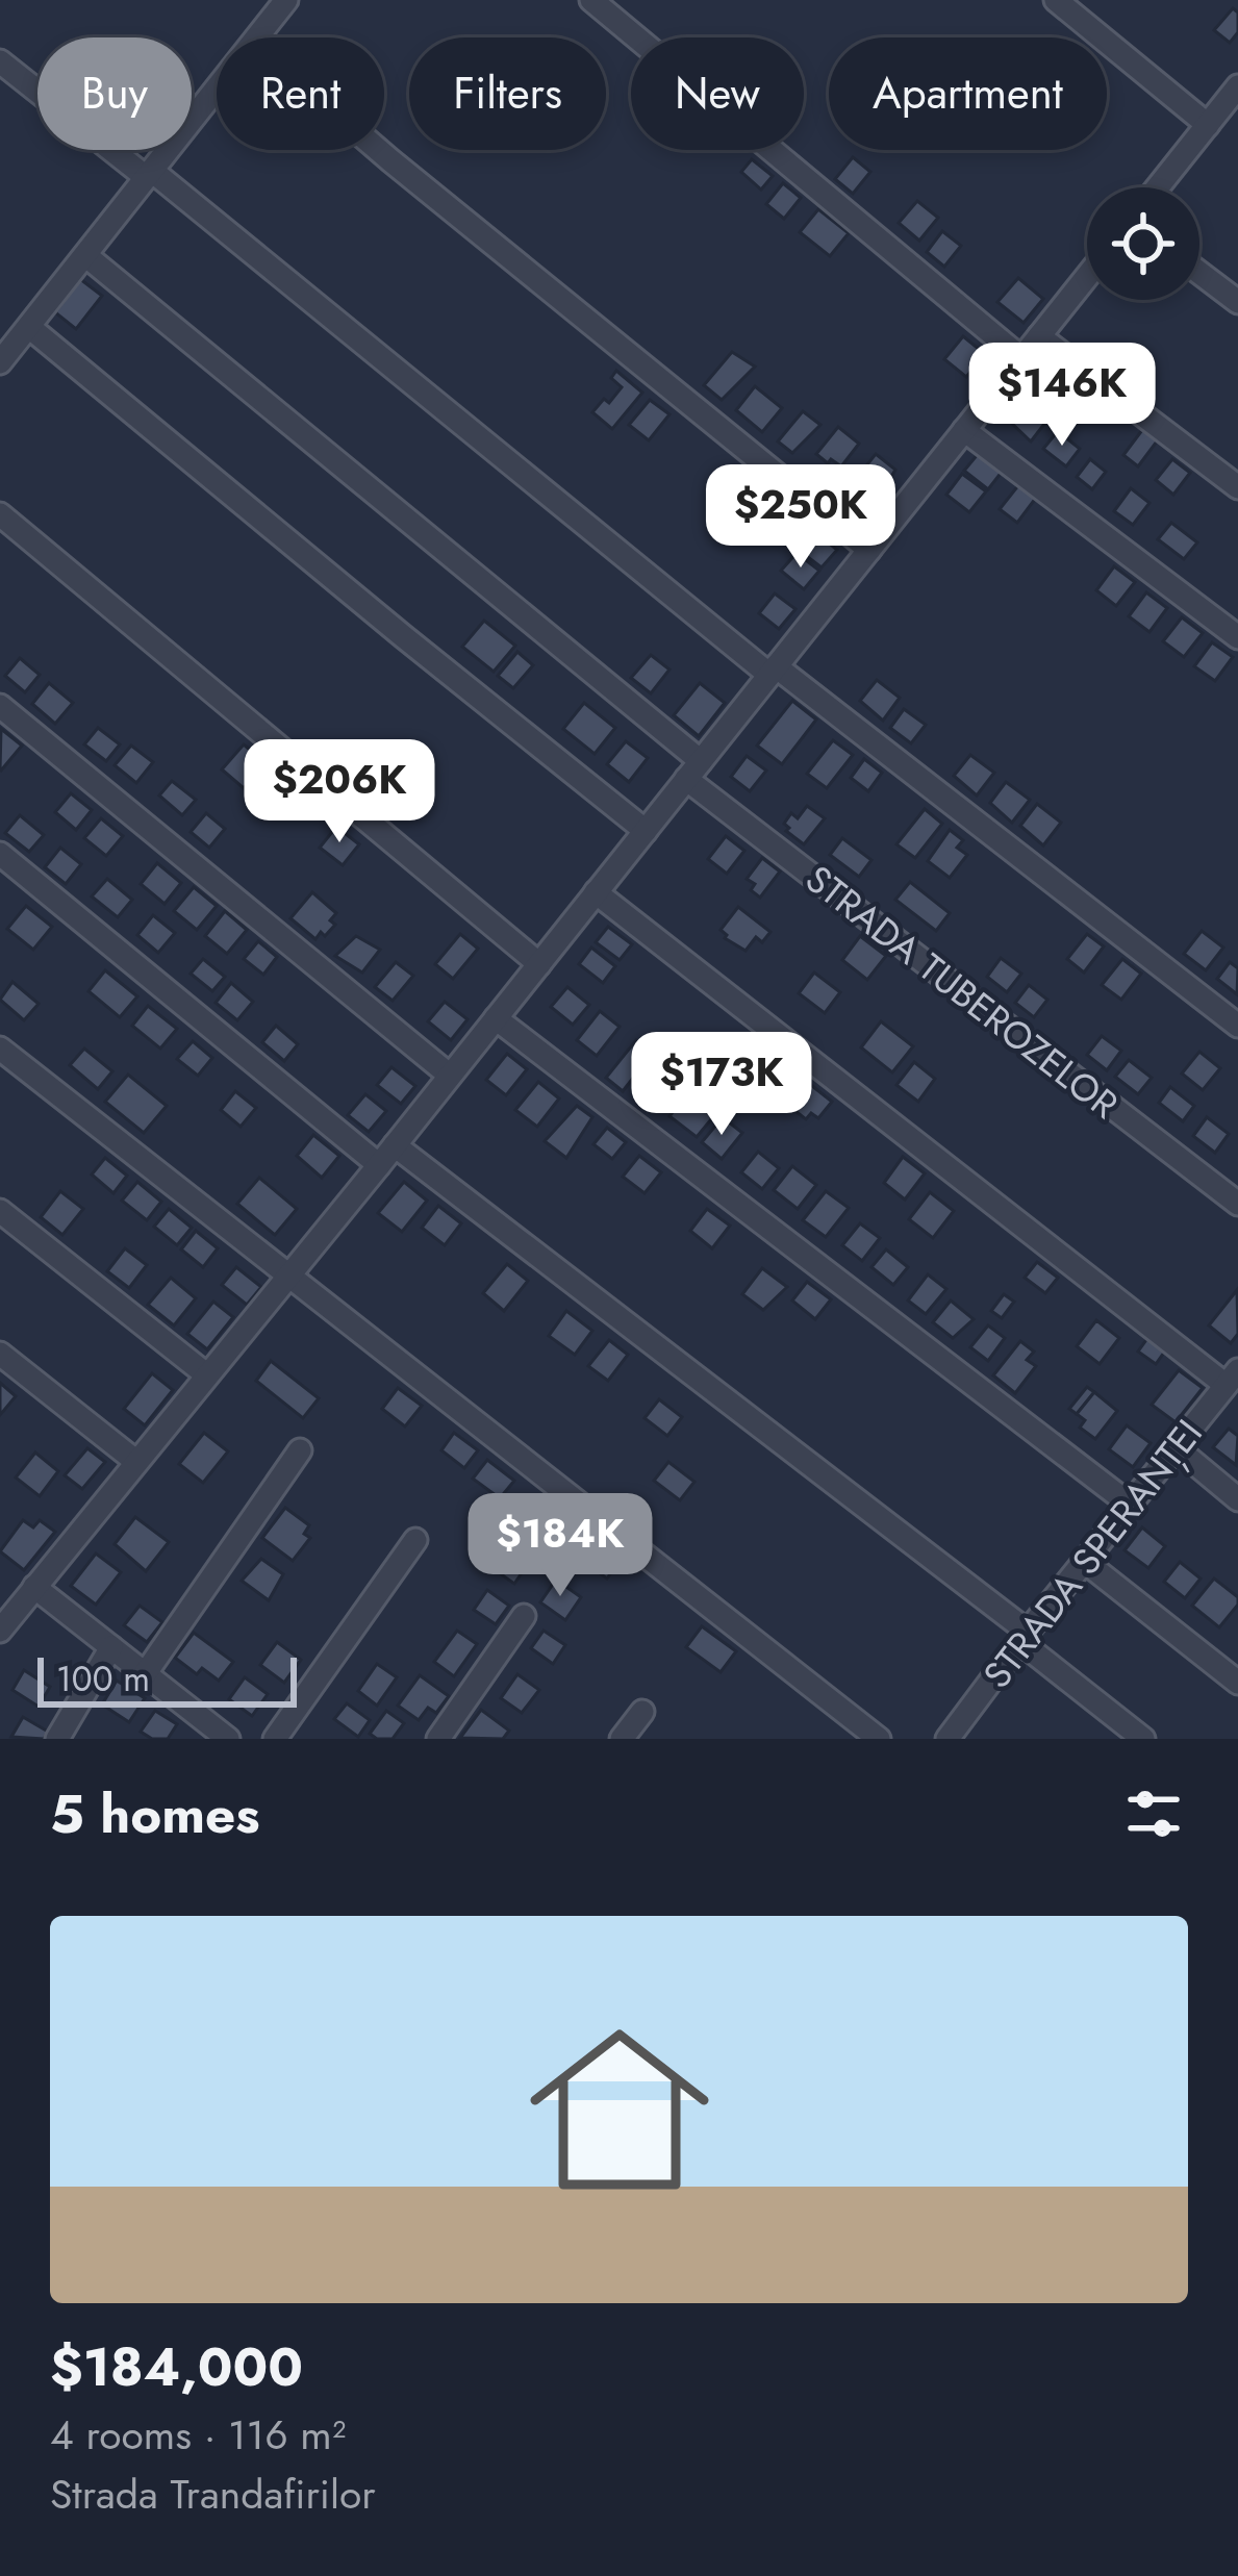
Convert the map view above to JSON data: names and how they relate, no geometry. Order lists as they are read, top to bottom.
{
  "streets": {
    "street": ["STRADA TUBEROZELOR", "STRADA SPERANȚEI"]
  },
  "scale_bar": "100 m",
  "page": {
    "chip": [
      "Buy",
      "Rent",
      "Filters",
      "New",
      "Apartment"
    ],
    "price": [
      "$146K",
      "$250K",
      "$206K",
      "$173K",
      "$184K"
    ],
    "scale": "100 m",
    "heading": "5 homes",
    "list": [
      {
        "name": "$184,000",
        "note": "4 rooms · 116 m² · Strada Trandafirilor"
      }
    ]
  }
}
